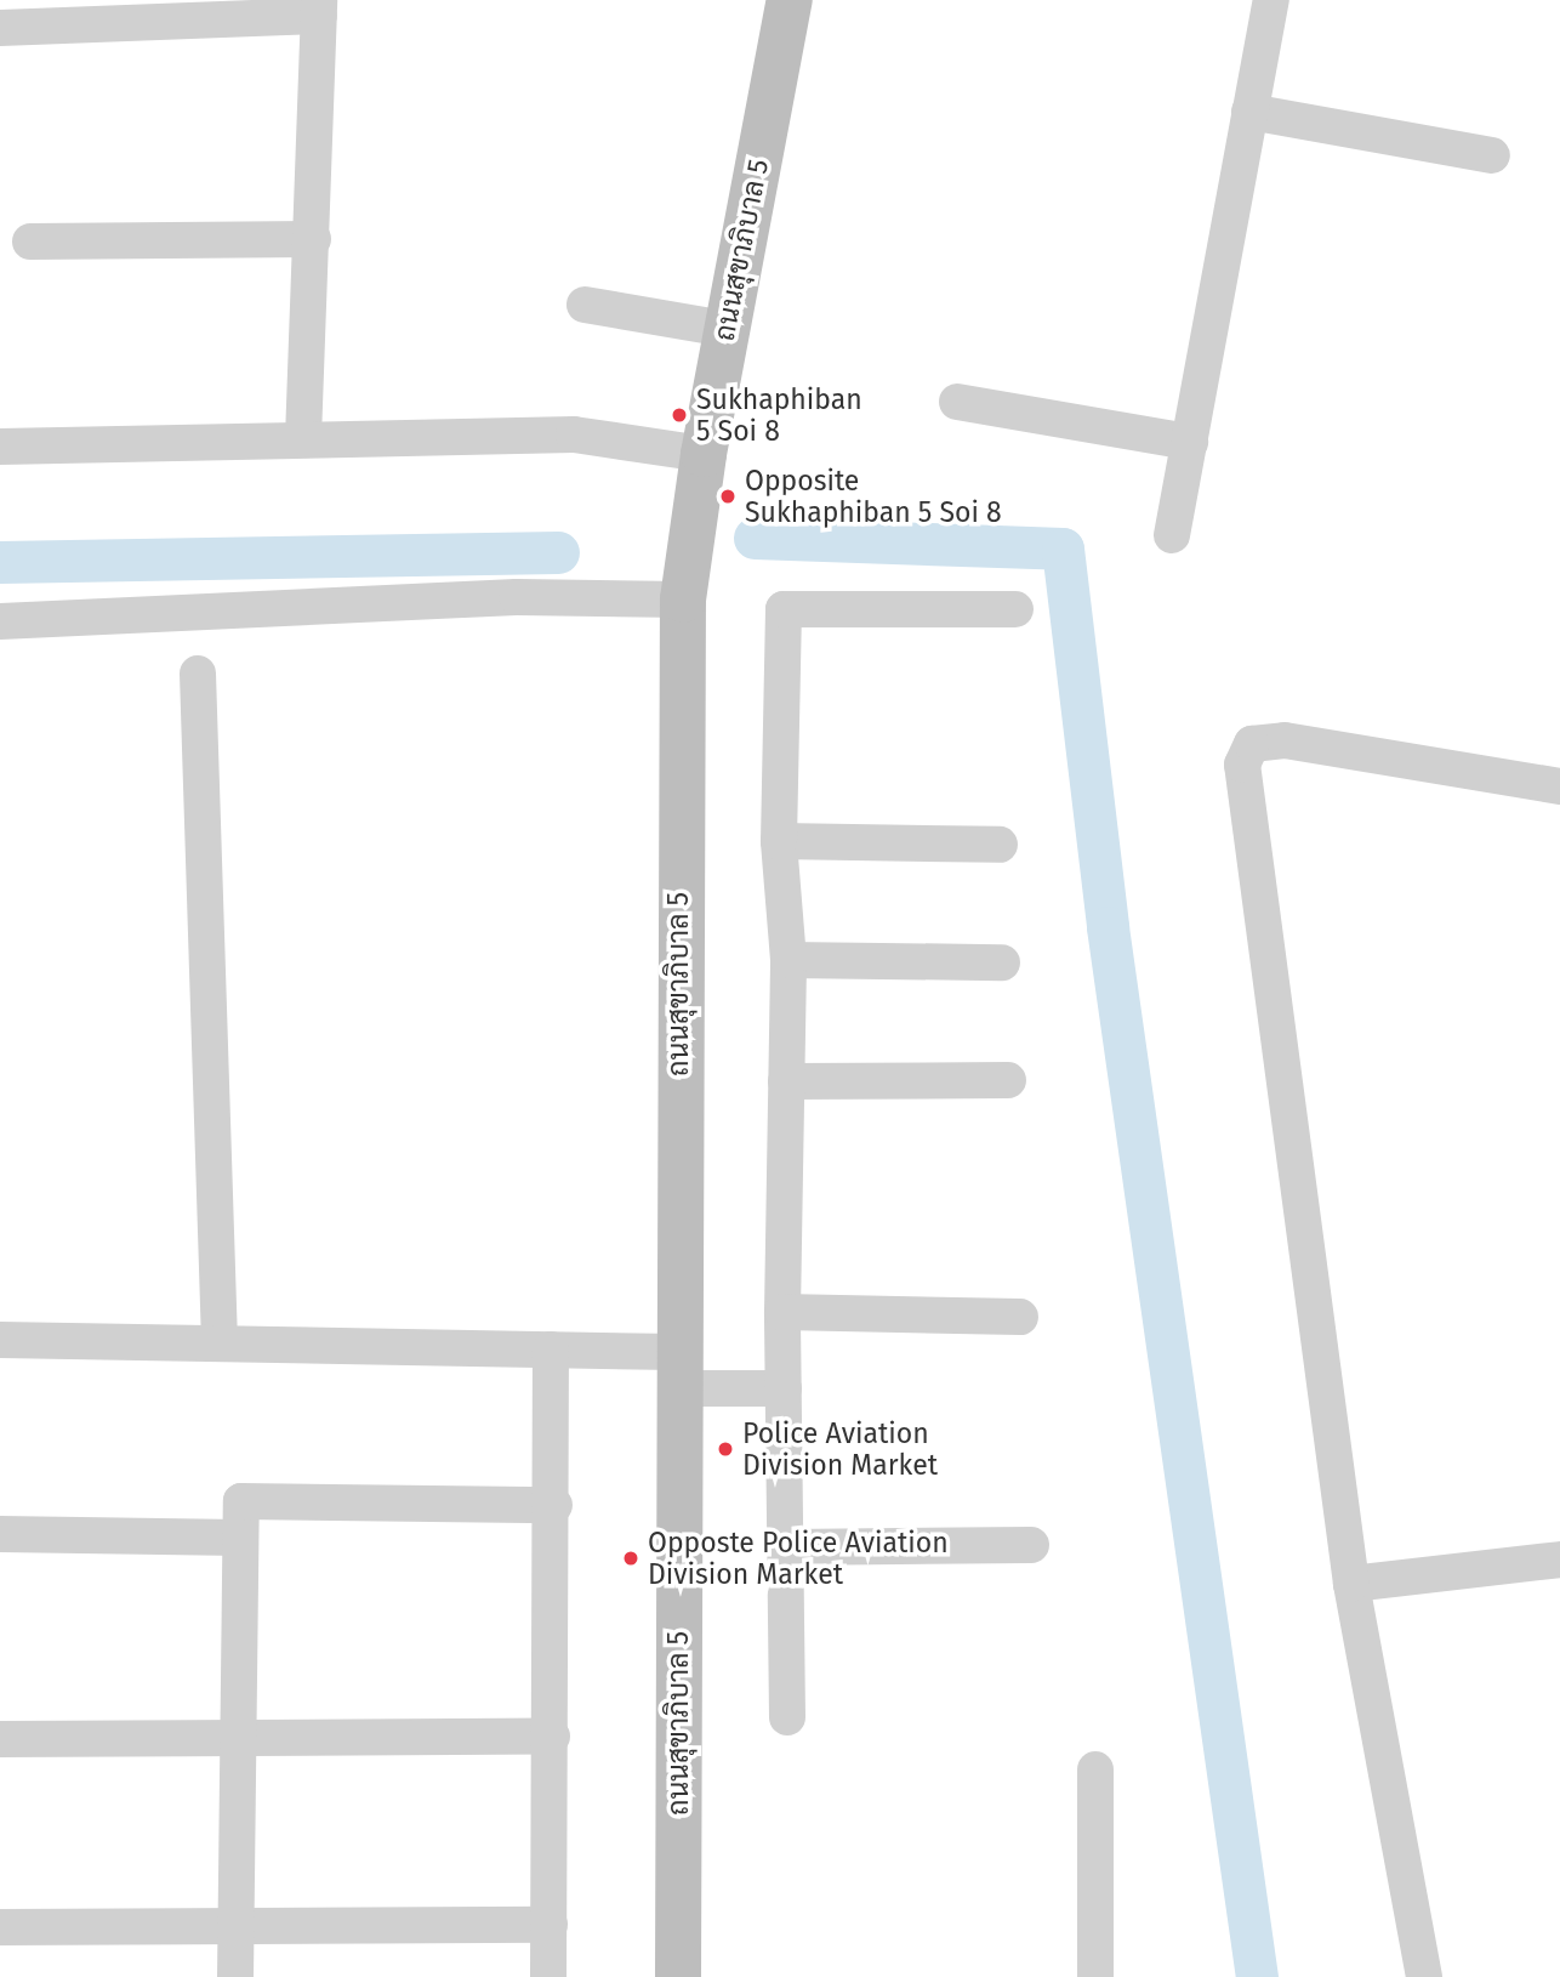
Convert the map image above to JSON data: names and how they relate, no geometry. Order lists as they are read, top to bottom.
{
  "streets": {
    "street": ["ถนนสุขาภิบาล 5"]
  },
  "places": [
    "Sukhaphiban 5 Soi 8",
    "Opposite Sukhaphiban 5 Soi 8",
    "Police Aviation Division Market",
    "Opposte Police Aviation Division Market"
  ]
}
